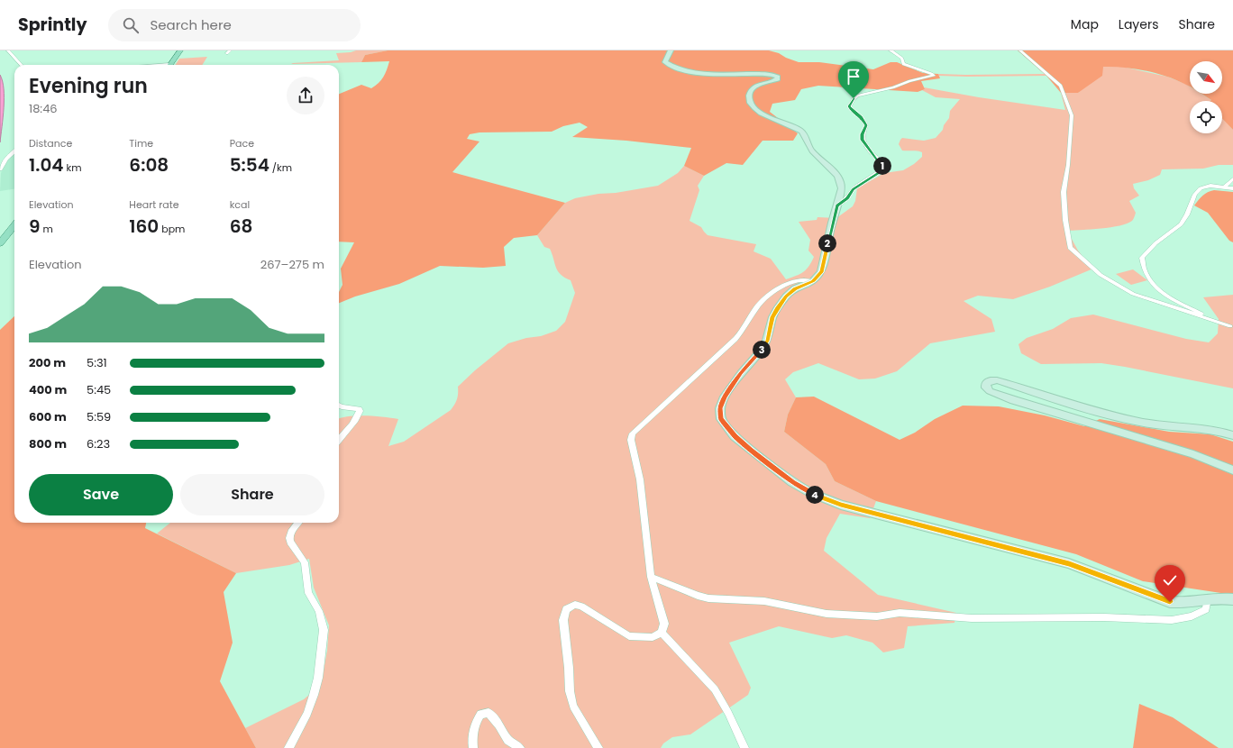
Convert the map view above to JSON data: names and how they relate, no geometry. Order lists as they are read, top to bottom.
{
  "north": "bottom right",
  "page": {
    "header": "Sprintly",
    "search": "Search here",
    "nav": ["Map", "Layers", "Share"],
    "heading": ["Evening run", "18:46"],
    "stats": [
      ["Distance", "1.04 km"],
      ["Time", "6:08"],
      ["Pace", "5:54 /km"],
      ["Elevation", "9 m"],
      ["Heart rate", "160 bpm"],
      ["kcal", "68"]
    ],
    "pins": [
      "1",
      "2",
      "3",
      "4"
    ],
    "chart": ["Elevation", "267–275 m"],
    "list": [
      {
        "name": "200 m",
        "note": "5:31"
      },
      {
        "name": "400 m",
        "note": "5:45"
      },
      {
        "name": "600 m",
        "note": "5:59"
      },
      {
        "name": "800 m",
        "note": "6:23"
      }
    ],
    "buttons": ["Save", "Share"]
  }
}
